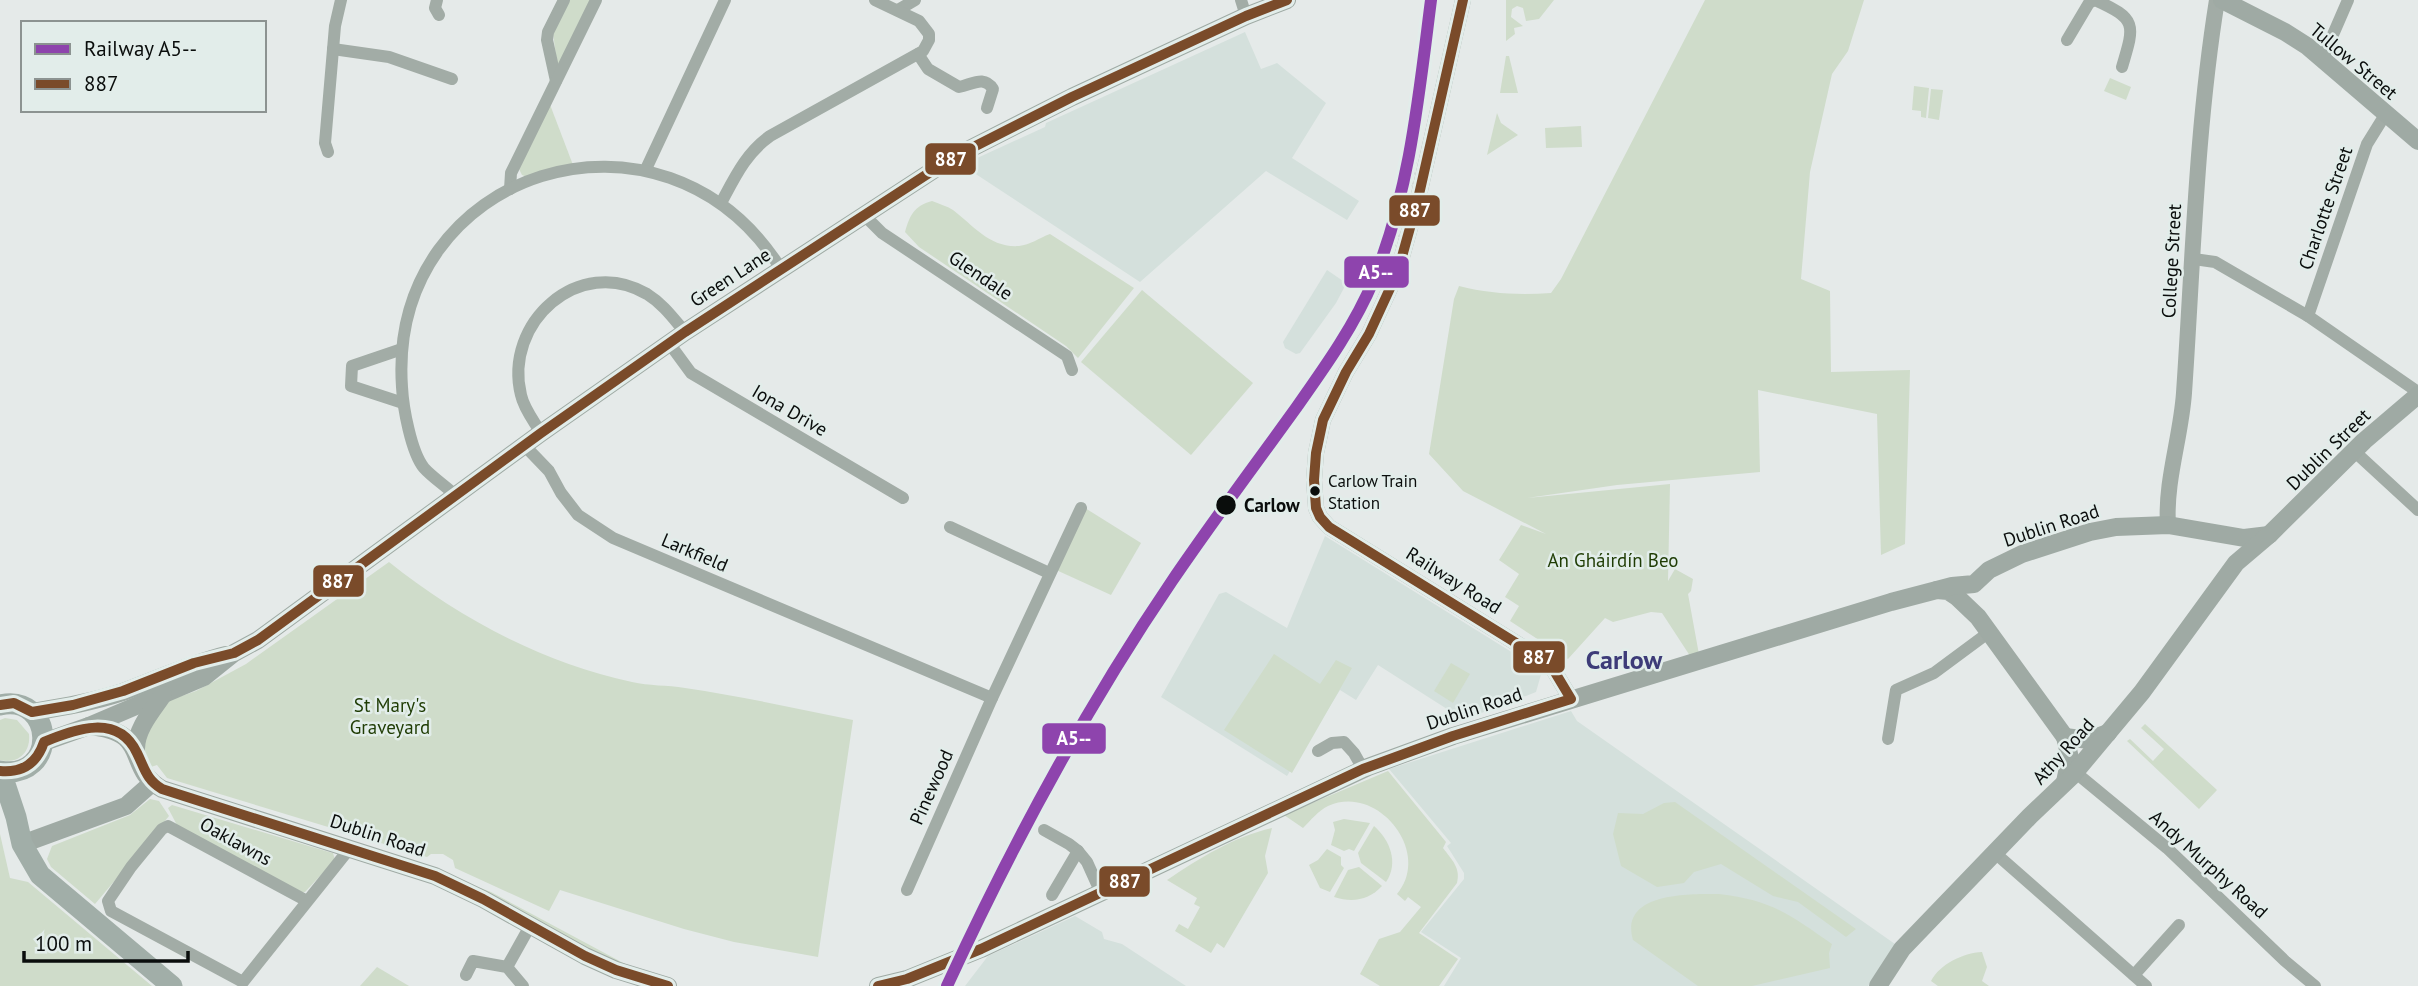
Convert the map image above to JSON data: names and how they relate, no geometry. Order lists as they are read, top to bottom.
{
  "streets": {
    "main road": [
      "Tullow Street",
      "Green Lane",
      "Dublin Street",
      "Dublin Road",
      "Athy Road"
    ],
    "street": [
      "Charlotte Street",
      "College Street",
      "Glendale",
      "Iona Drive",
      "Larkfield",
      "Railway Road",
      "Pinewood",
      "Oaklawns",
      "Andy Murphy Road"
    ]
  },
  "crossings": [
    ["Tullow Street", "Charlotte Street"],
    ["Tullow Street", "College Street"],
    ["College Street", "Dublin Road"],
    ["Glendale", "Green Lane"],
    ["Green Lane", "Iona Drive"],
    ["Green Lane", "Larkfield"],
    ["Dublin Street", "Dublin Road"],
    ["Dublin Street", "Athy Road"],
    ["Dublin Road", "Railway Road"],
    ["Dublin Road", "Athy Road"],
    ["Dublin Road", "Oaklawns"],
    ["Larkfield", "Pinewood"],
    ["Athy Road", "Andy Murphy Road"]
  ],
  "districts": ["Carlow"],
  "parks": ["An Gháirdín Beo", "St Mary's Graveyard"],
  "places": ["Carlow Train Station", "Carlow"],
  "lines": ["rail line A5--", "transit line 887"],
  "legend": ["Railway A5--", "887"],
  "scale_bar": "100 m"
}
